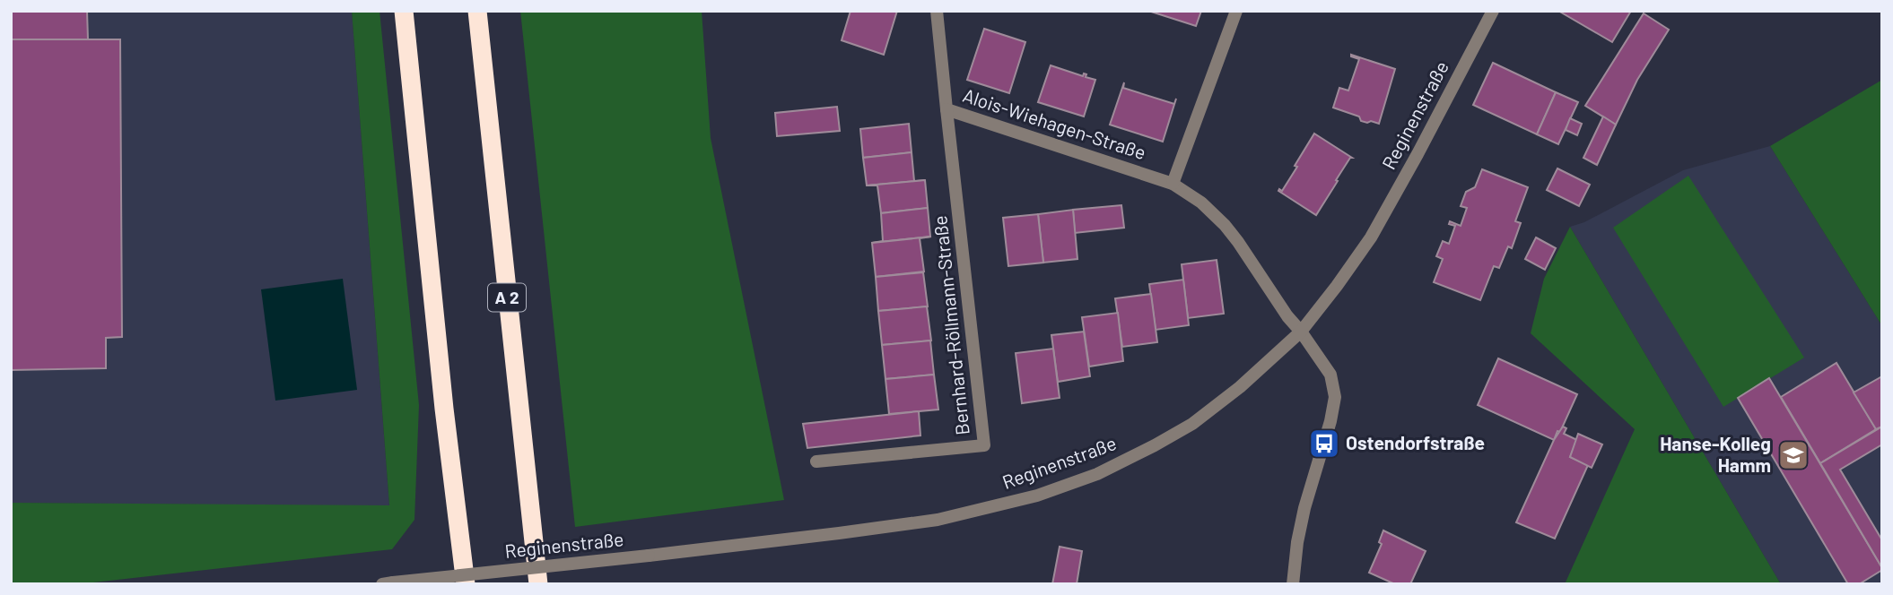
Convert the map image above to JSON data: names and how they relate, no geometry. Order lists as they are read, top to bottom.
{
  "streets": {
    "highway": ["A 2"],
    "street": ["Reginenstraße", "Alois-Wiehagen-Straße", "Bernhard-Röllmann-Straße"]
  },
  "crossings": [
    ["Reginenstraße", "Alois-Wiehagen-Straße"],
    ["Alois-Wiehagen-Straße", "Bernhard-Röllmann-Straße"]
  ],
  "places": {
    "bus stop": ["Ostendorfstraße"],
    "school or university": ["Hanse-Kolleg Hamm"]
  }
}
